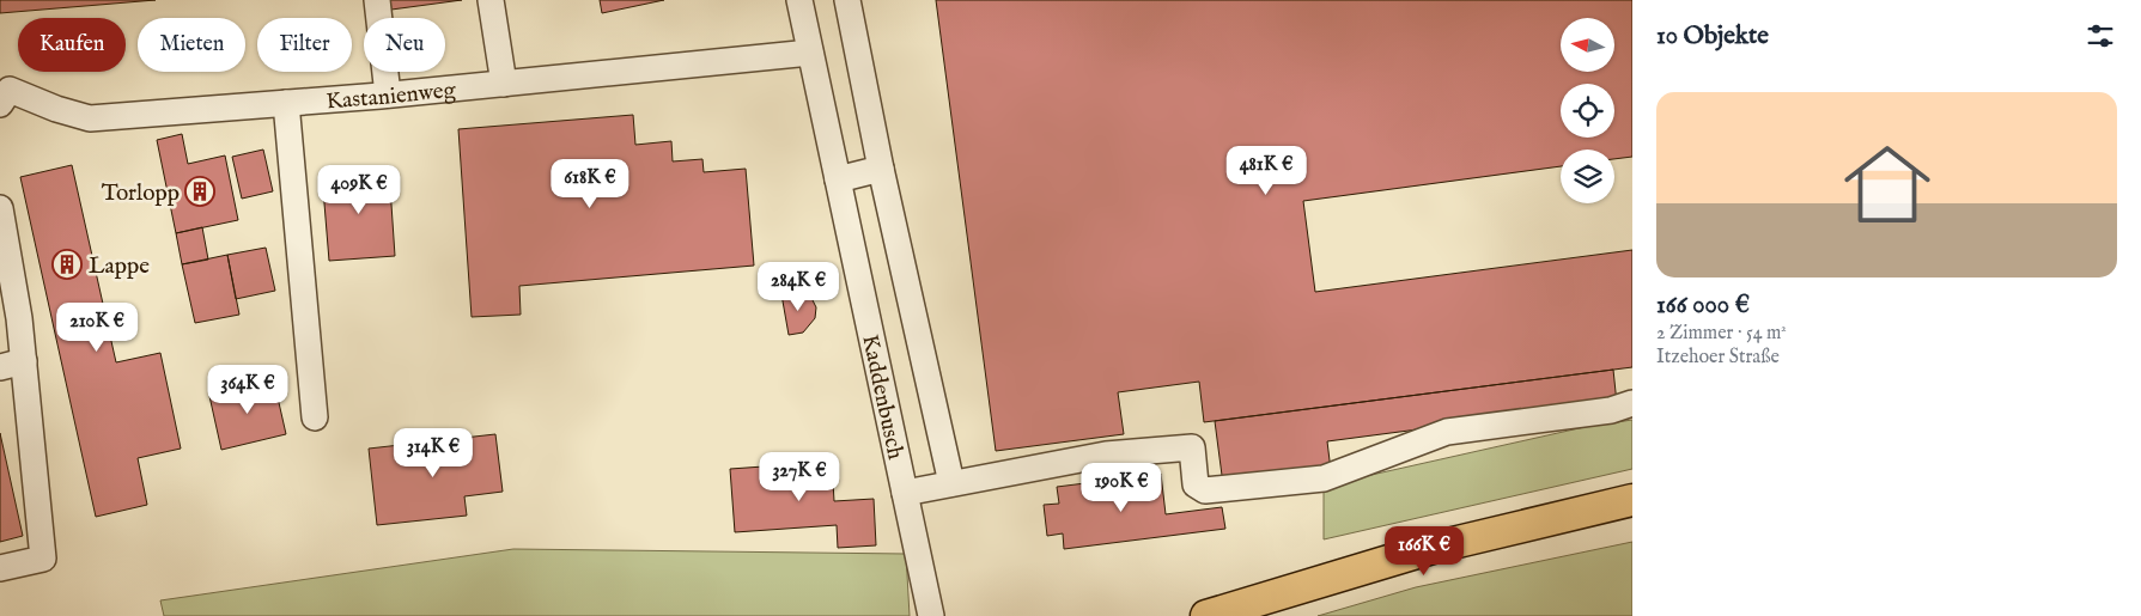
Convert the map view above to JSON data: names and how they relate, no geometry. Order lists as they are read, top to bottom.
{
  "streets": {
    "street": ["Kastanienweg", "Kaddenbusch"]
  },
  "crossings": [
    ["Kastanienweg", "Kaddenbusch"]
  ],
  "places": {
    "building": ["Torlopp", "Lappe"]
  },
  "north": "left",
  "page": {
    "heading": "10 Objekte",
    "chip": [
      "Kaufen",
      "Mieten",
      "Filter",
      "Neu"
    ],
    "list": [
      {
        "name": "166 000 €",
        "note": "2 Zimmer · 54 m² · Itzehoer Straße"
      }
    ],
    "price": [
      "481K €",
      "618K €",
      "409K €",
      "284K €",
      "210K €",
      "364K €",
      "314K €",
      "327K €",
      "190K €",
      "166K €"
    ]
  }
}
